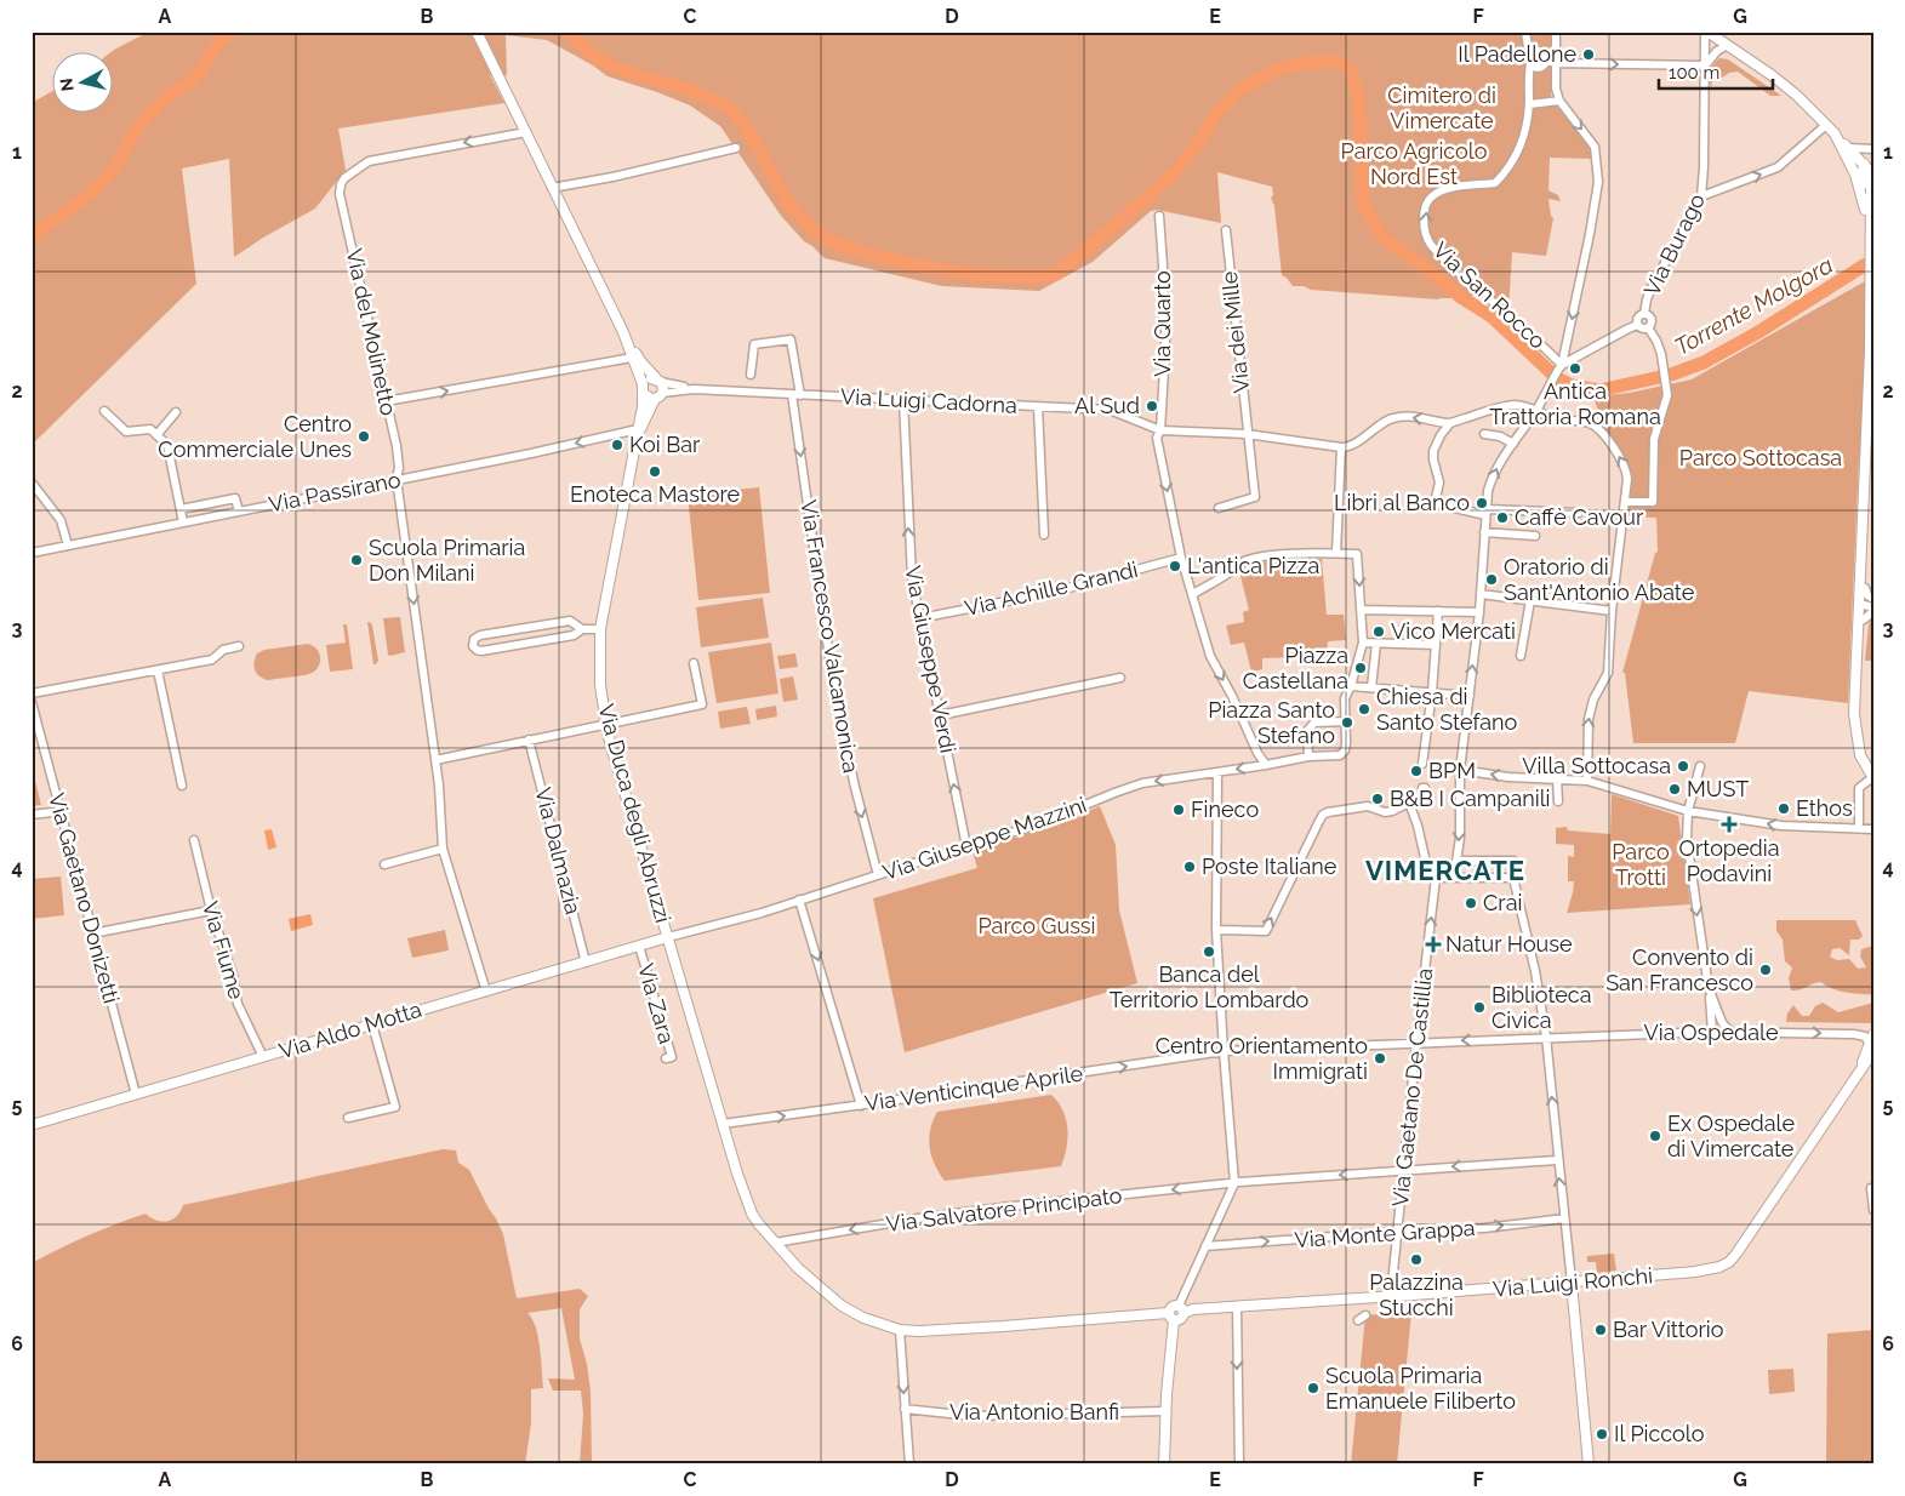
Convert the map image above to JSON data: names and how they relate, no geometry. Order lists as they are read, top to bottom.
{
  "streets": {
    "street": [
      "Via Burago",
      "Via San Rocco",
      "Via Quarto",
      "Via del Molinetto",
      "Via dei Mille",
      "Via Luigi Cadorna",
      "Via Passirano",
      "Via Achille Grandi",
      "Via Francesco Valcamonica",
      "Via Giuseppe Verdi",
      "Via Duca degli Abruzzi",
      "Via Giuseppe Mazzini",
      "Via Dalmazia",
      "Via Gaetano Donizetti",
      "Via Fiume",
      "Via Zara",
      "Via Aldo Motta",
      "Via Ospedale",
      "Via Gaetano De Castillia",
      "Via Venticinque Aprile",
      "Via Salvatore Principato",
      "Via Monte Grappa",
      "Via Luigi Ronchi",
      "Via Antonio Banfi"
    ]
  },
  "crossings": [
    ["Via Burago", "Via San Rocco"],
    ["Via Quarto", "Via Luigi Cadorna"],
    ["Via Quarto", "Via Achille Grandi"],
    ["Via Quarto", "Via Giuseppe Mazzini"],
    ["Via del Molinetto", "Via Passirano"],
    ["Via del Molinetto", "Via Aldo Motta"],
    ["Via dei Mille", "Via Luigi Cadorna"],
    ["Via Luigi Cadorna", "Via Francesco Valcamonica"],
    ["Via Luigi Cadorna", "Via Giuseppe Verdi"],
    ["Via Luigi Cadorna", "Via Duca degli Abruzzi"],
    ["Via Passirano", "Via Duca degli Abruzzi"],
    ["Via Achille Grandi", "Via Giuseppe Verdi"],
    ["Via Francesco Valcamonica", "Via Giuseppe Mazzini"],
    ["Via Giuseppe Verdi", "Via Giuseppe Mazzini"],
    ["Via Duca degli Abruzzi", "Via Giuseppe Mazzini"],
    ["Via Duca degli Abruzzi", "Via Aldo Motta"],
    ["Via Duca degli Abruzzi", "Via Venticinque Aprile"],
    ["Via Duca degli Abruzzi", "Via Salvatore Principato"],
    ["Via Giuseppe Mazzini", "Via Aldo Motta"],
    ["Via Dalmazia", "Via Aldo Motta"],
    ["Via Gaetano Donizetti", "Via Aldo Motta"],
    ["Via Fiume", "Via Aldo Motta"],
    ["Via Zara", "Via Aldo Motta"],
    ["Via Ospedale", "Via Gaetano De Castillia"],
    ["Via Ospedale", "Via Venticinque Aprile"],
    ["Via Ospedale", "Via Luigi Ronchi"],
    ["Via Gaetano De Castillia", "Via Venticinque Aprile"],
    ["Via Gaetano De Castillia", "Via Salvatore Principato"],
    ["Via Gaetano De Castillia", "Via Monte Grappa"],
    ["Via Gaetano De Castillia", "Via Luigi Ronchi"]
  ],
  "one_way": [
    "Via Quarto",
    "Via Passirano",
    "Via Francesco Valcamonica",
    "Via Giuseppe Verdi",
    "Via Giuseppe Mazzini",
    "Via Gaetano De Castillia",
    "Via Venticinque Aprile",
    "Via Salvatore Principato",
    "Via Monte Grappa"
  ],
  "districts": ["VIMERCATE"],
  "water": ["Torrente Molgora"],
  "parks": [
    "Cimitero di Vimercate",
    "Parco Agricolo Nord Est",
    "Parco Sottocasa",
    "Parco Trotti",
    "Parco Gussi"
  ],
  "places": {
    "other": [
      "Il Padellone",
      "Antica Trattoria Romana",
      "Al Sud",
      "Centro Commerciale Unes",
      "Koi Bar",
      "Enoteca Mastore",
      "Libri al Banco",
      "Caffè Cavour",
      "Scuola Primaria Don Milani",
      "L'antica Pizza",
      "Oratorio di Sant'Antonio Abate",
      "Vico Mercati",
      "Piazza Castellana",
      "Chiesa di Santo Stefano",
      "Piazza Santo Stefano",
      "Villa Sottocasa",
      "BPM",
      "MUST",
      "B&B I Campanili",
      "Ethos",
      "Fineco",
      "Poste Italiane",
      "Crai",
      "Banca del Territorio Lombardo",
      "Convento di San Francesco",
      "Biblioteca Civica",
      "Centro Orientamento Immigrati",
      "Ex Ospedale di Vimercate",
      "Palazzina Stucchi",
      "Bar Vittorio",
      "Scuola Primaria Emanuele Filiberto",
      "Il Piccolo"
    ],
    "health": ["Ortopedia Podavini", "Natur House"]
  },
  "scale_bar": "100 m",
  "north": "left",
  "grid": {
    "columns": [
      "A",
      "B",
      "C",
      "D",
      "E",
      "F",
      "G"
    ],
    "rows": [
      "1",
      "2",
      "3",
      "4",
      "5",
      "6"
    ]
  }
}
